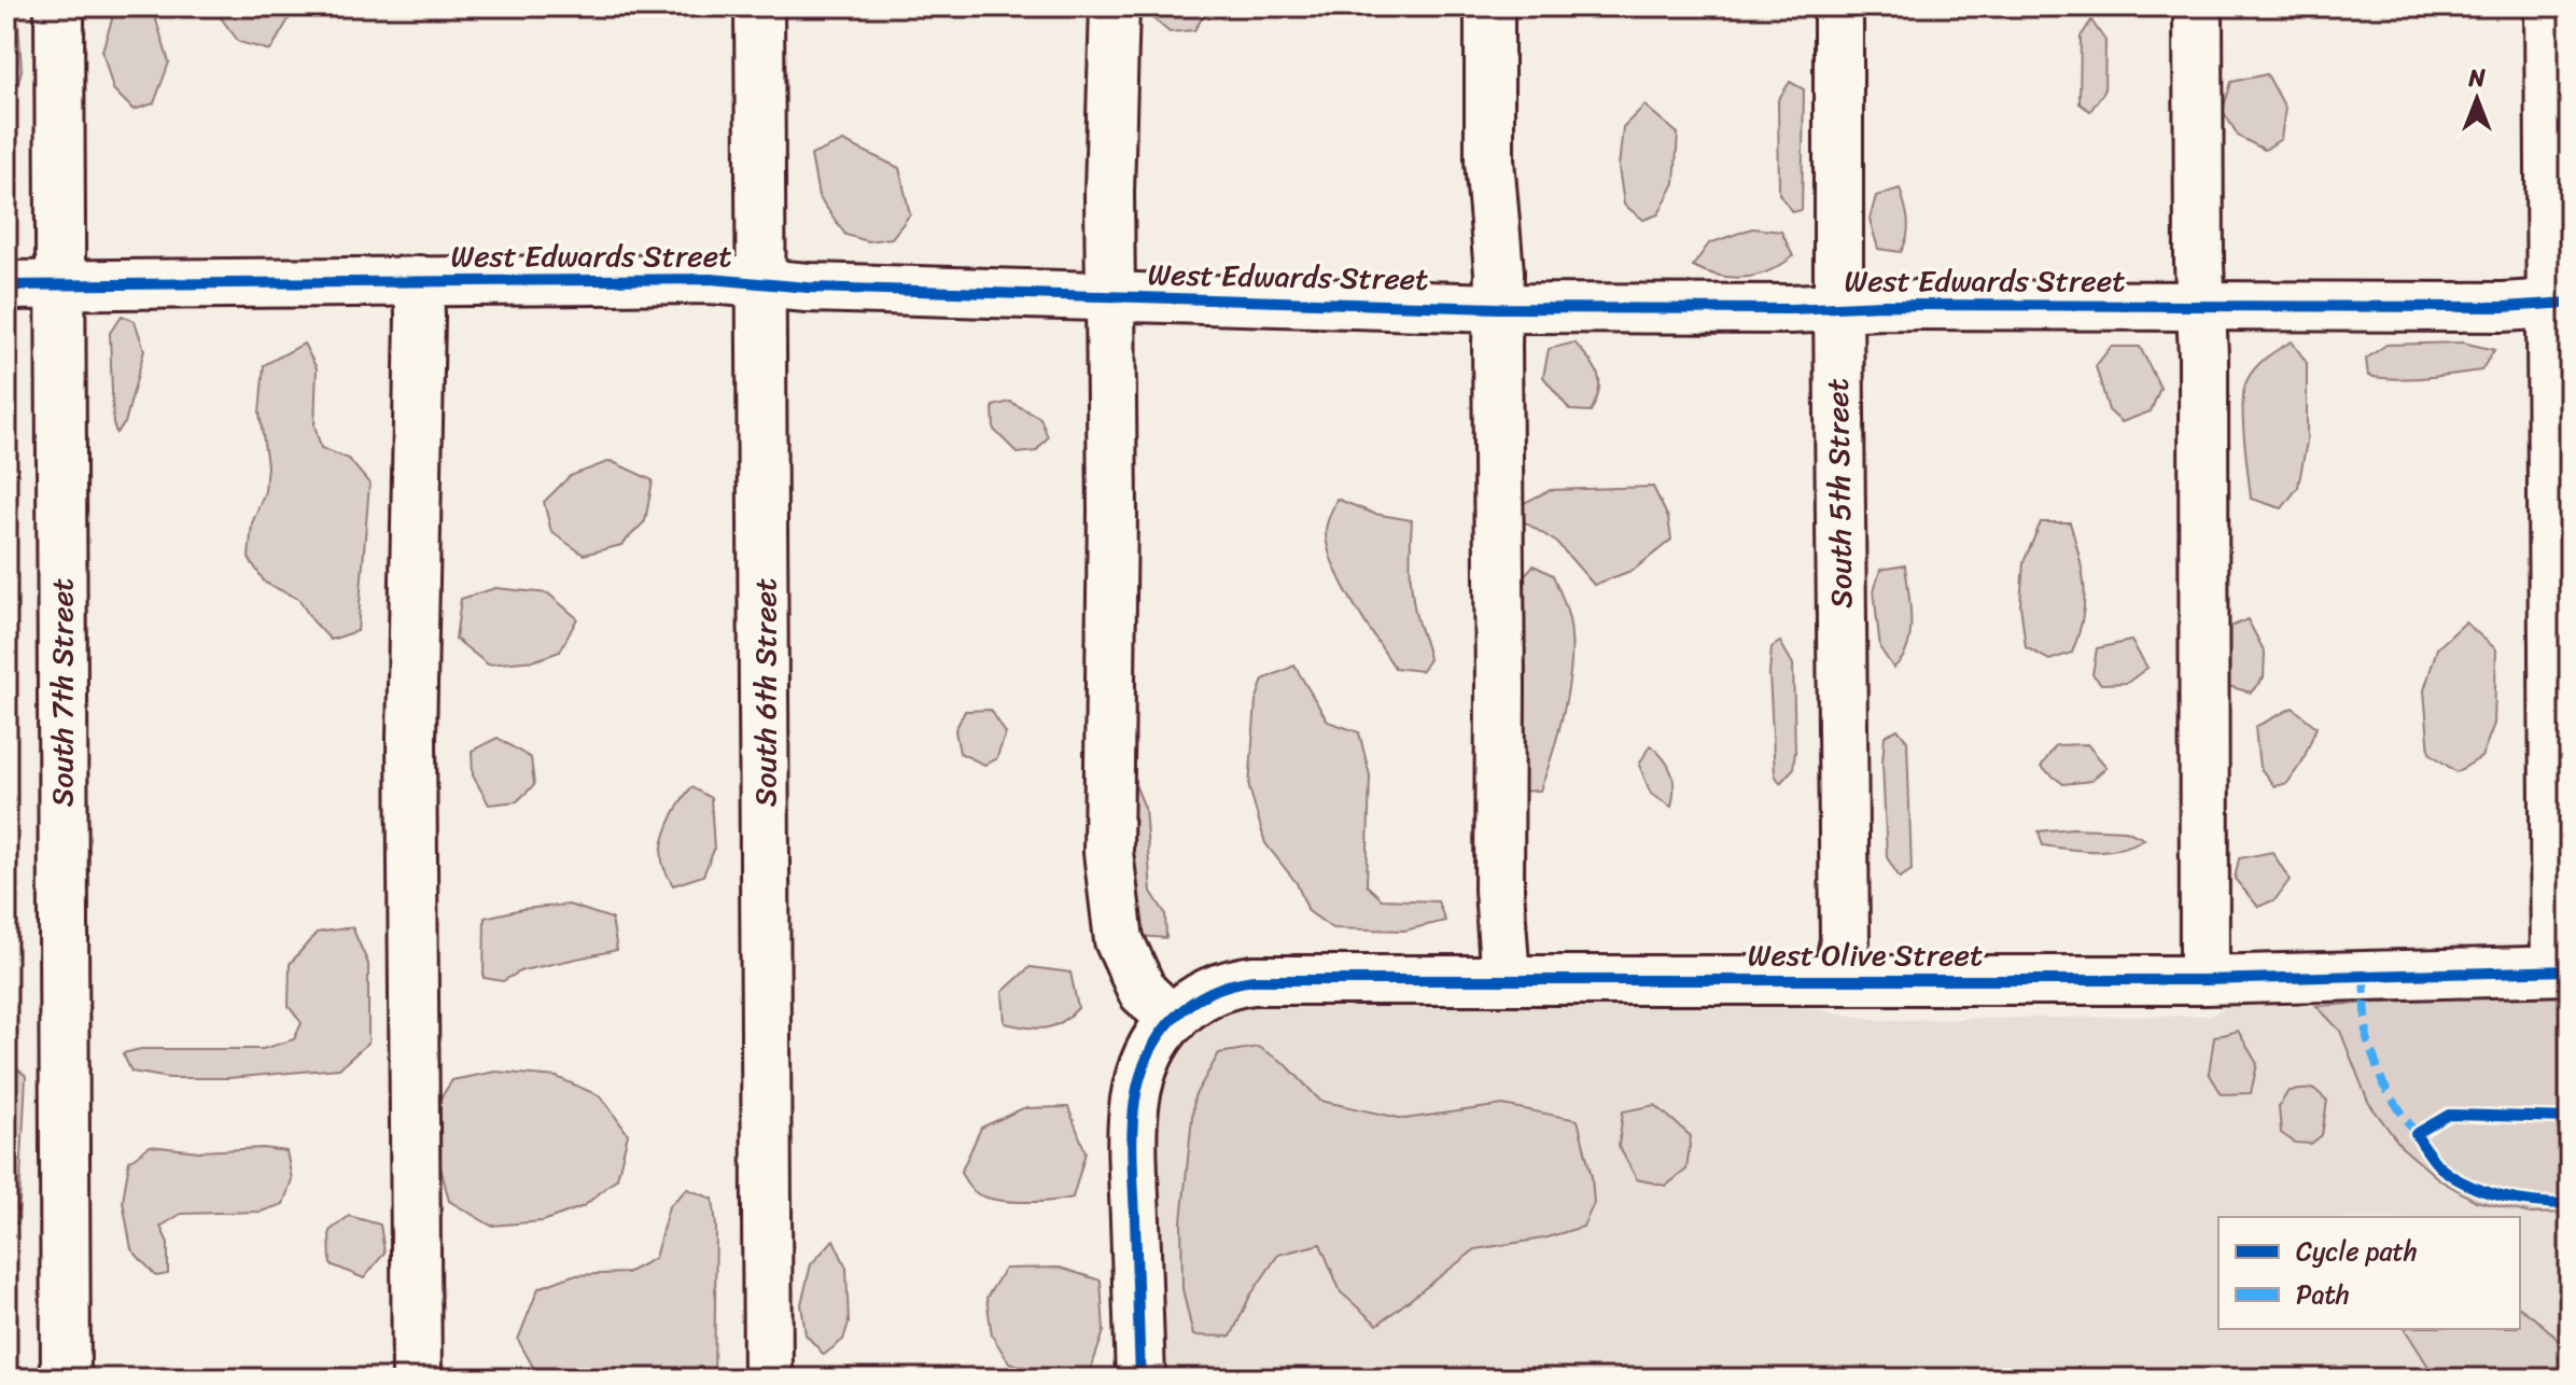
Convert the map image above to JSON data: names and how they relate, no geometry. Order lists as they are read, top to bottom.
{
  "streets": {
    "street": [
      "West Edwards Street",
      "South 5th Street",
      "South 7th Street",
      "South 6th Street",
      "West Olive Street"
    ]
  },
  "crossings": [
    ["West Edwards Street", "South 5th Street"],
    ["West Edwards Street", "South 7th Street"],
    ["West Edwards Street", "South 6th Street"],
    ["South 5th Street", "West Olive Street"]
  ],
  "legend": ["Cycle path", "Path"],
  "north": "top"
}
